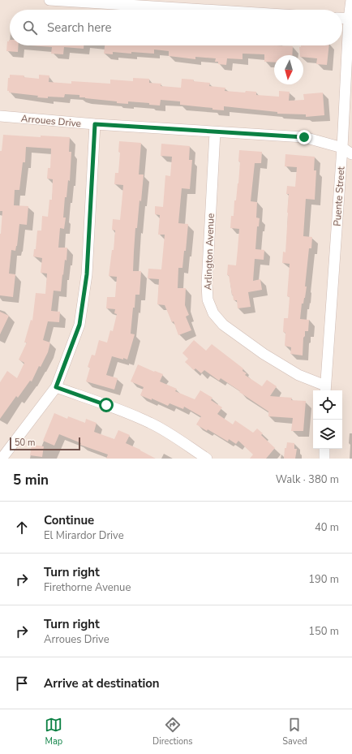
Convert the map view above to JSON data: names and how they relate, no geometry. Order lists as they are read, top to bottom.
{
  "streets": {
    "street": ["Arroues Drive", "Puente Street", "Arlington Avenue"]
  },
  "crossings": [
    ["Arroues Drive", "Puente Street"],
    ["Arroues Drive", "Arlington Avenue"],
    ["Puente Street", "Arlington Avenue"]
  ],
  "scale_bar": "50 m",
  "north": "bottom",
  "page": {
    "search": "Search here",
    "scale": "50 m",
    "heading": ["5 min", "Walk · 380 m"],
    "list": [
      ["Continue", "El Mirardor Drive", "40 m"],
      ["Turn right", "Firethorne Avenue", "190 m"],
      ["Turn right", "Arroues Drive", "150 m"],
      "Arrive at destination"
    ],
    "nav": ["Map", "Directions", "Saved"]
  }
}
